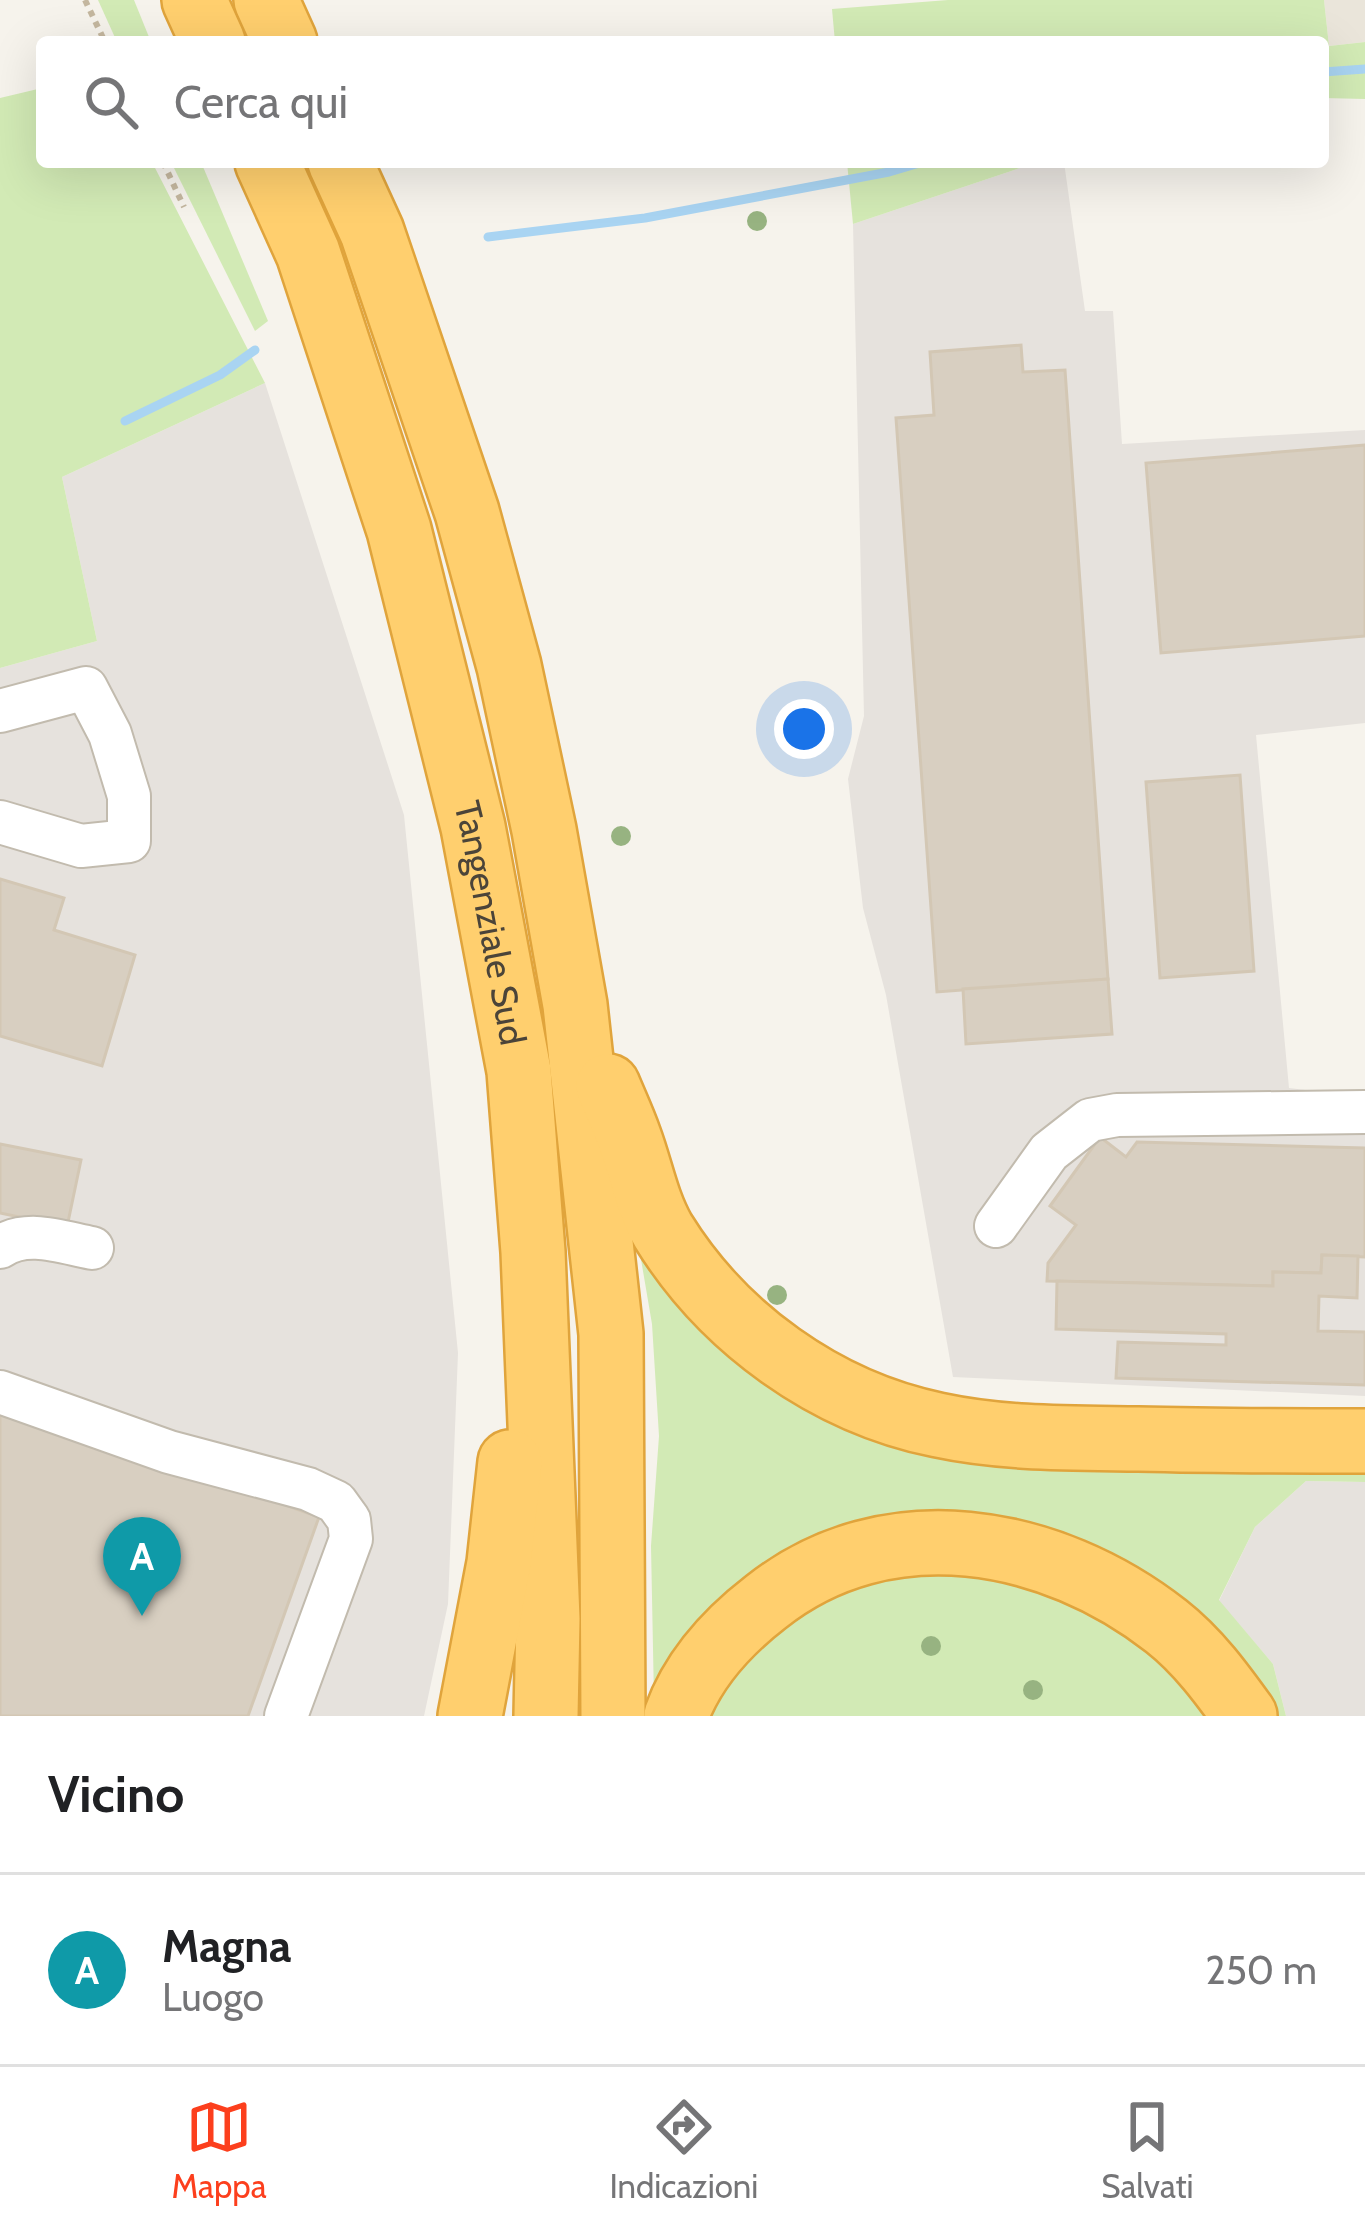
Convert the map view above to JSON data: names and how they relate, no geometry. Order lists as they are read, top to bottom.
{
  "streets": {
    "highway": ["Tangenziale Sud"]
  },
  "page": {
    "search": "Cerca qui",
    "pins": "A",
    "heading": "Vicino",
    "list": [
      {
        "mark": "A",
        "name": "Magna",
        "note": "Luogo",
        "value": "250 m"
      }
    ],
    "nav": ["Mappa", "Indicazioni", "Salvati"]
  }
}
